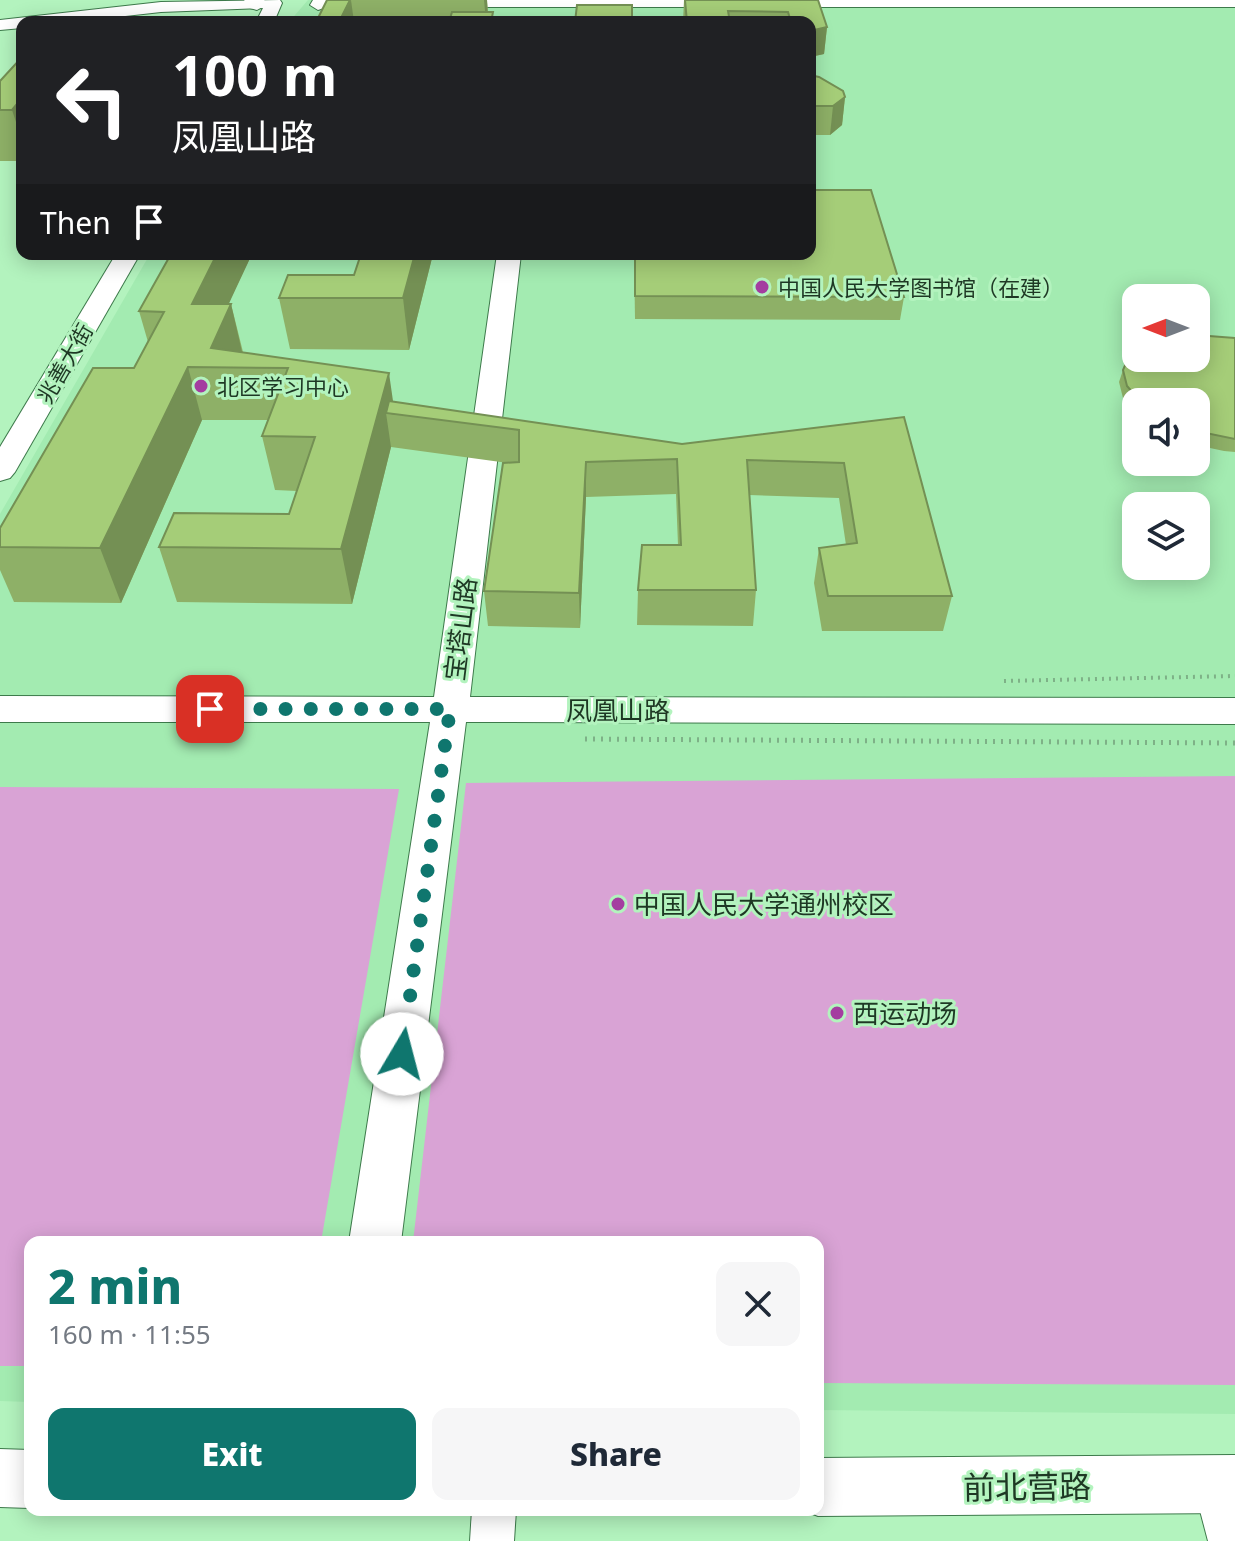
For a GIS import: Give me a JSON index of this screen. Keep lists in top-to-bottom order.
{
  "streets": {
    "street": [
      "兆善大街",
      "宝塔山路",
      "凤凰山路",
      "前北营路"
    ]
  },
  "crossings": [
    ["宝塔山路", "凤凰山路"]
  ],
  "places": [
    "中国人民大学图书馆（在建）",
    "北区学习中心",
    "中国人民大学通州校区",
    "西运动场"
  ],
  "north": "left",
  "page": {
    "turn": ["100 m", "凤凰山路"],
    "then": "Then",
    "heading": ["2 min", "160 m · 11:55"],
    "buttons": ["Exit", "Share"]
  }
}
